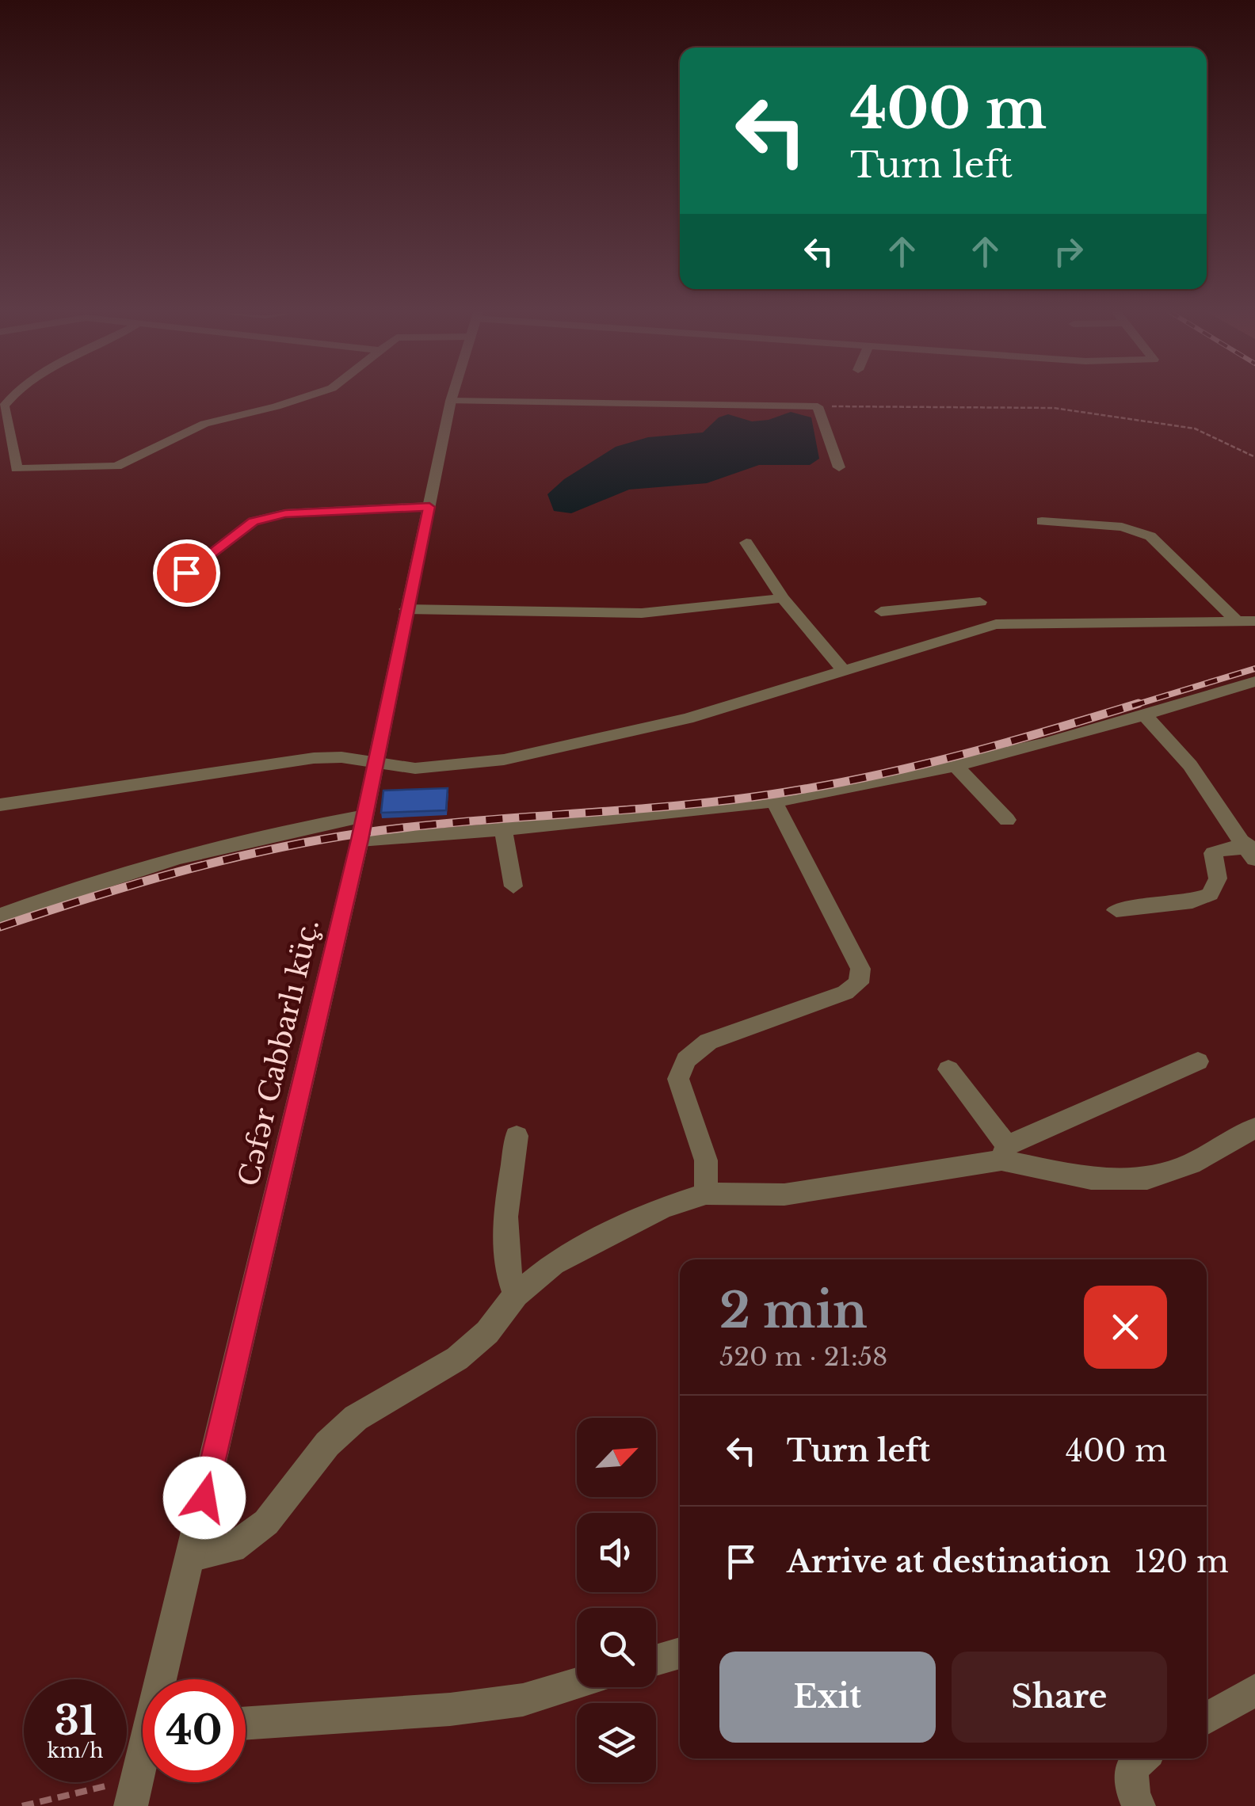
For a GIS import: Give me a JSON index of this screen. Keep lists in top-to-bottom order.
{
  "streets": {
    "street": ["Cəfər Cabbarlı küç."]
  },
  "north": "top right",
  "page": {
    "turn": ["400 m", "Turn left"],
    "heading": ["2 min", "520 m · 21:58"],
    "list": [
      {
        "name": "Turn left",
        "value": "400 m"
      },
      {
        "name": "Arrive at destination",
        "value": "120 m"
      }
    ],
    "buttons": ["Exit", "Share"],
    "speed": "31 km/h",
    "limit": "40"
  }
}
